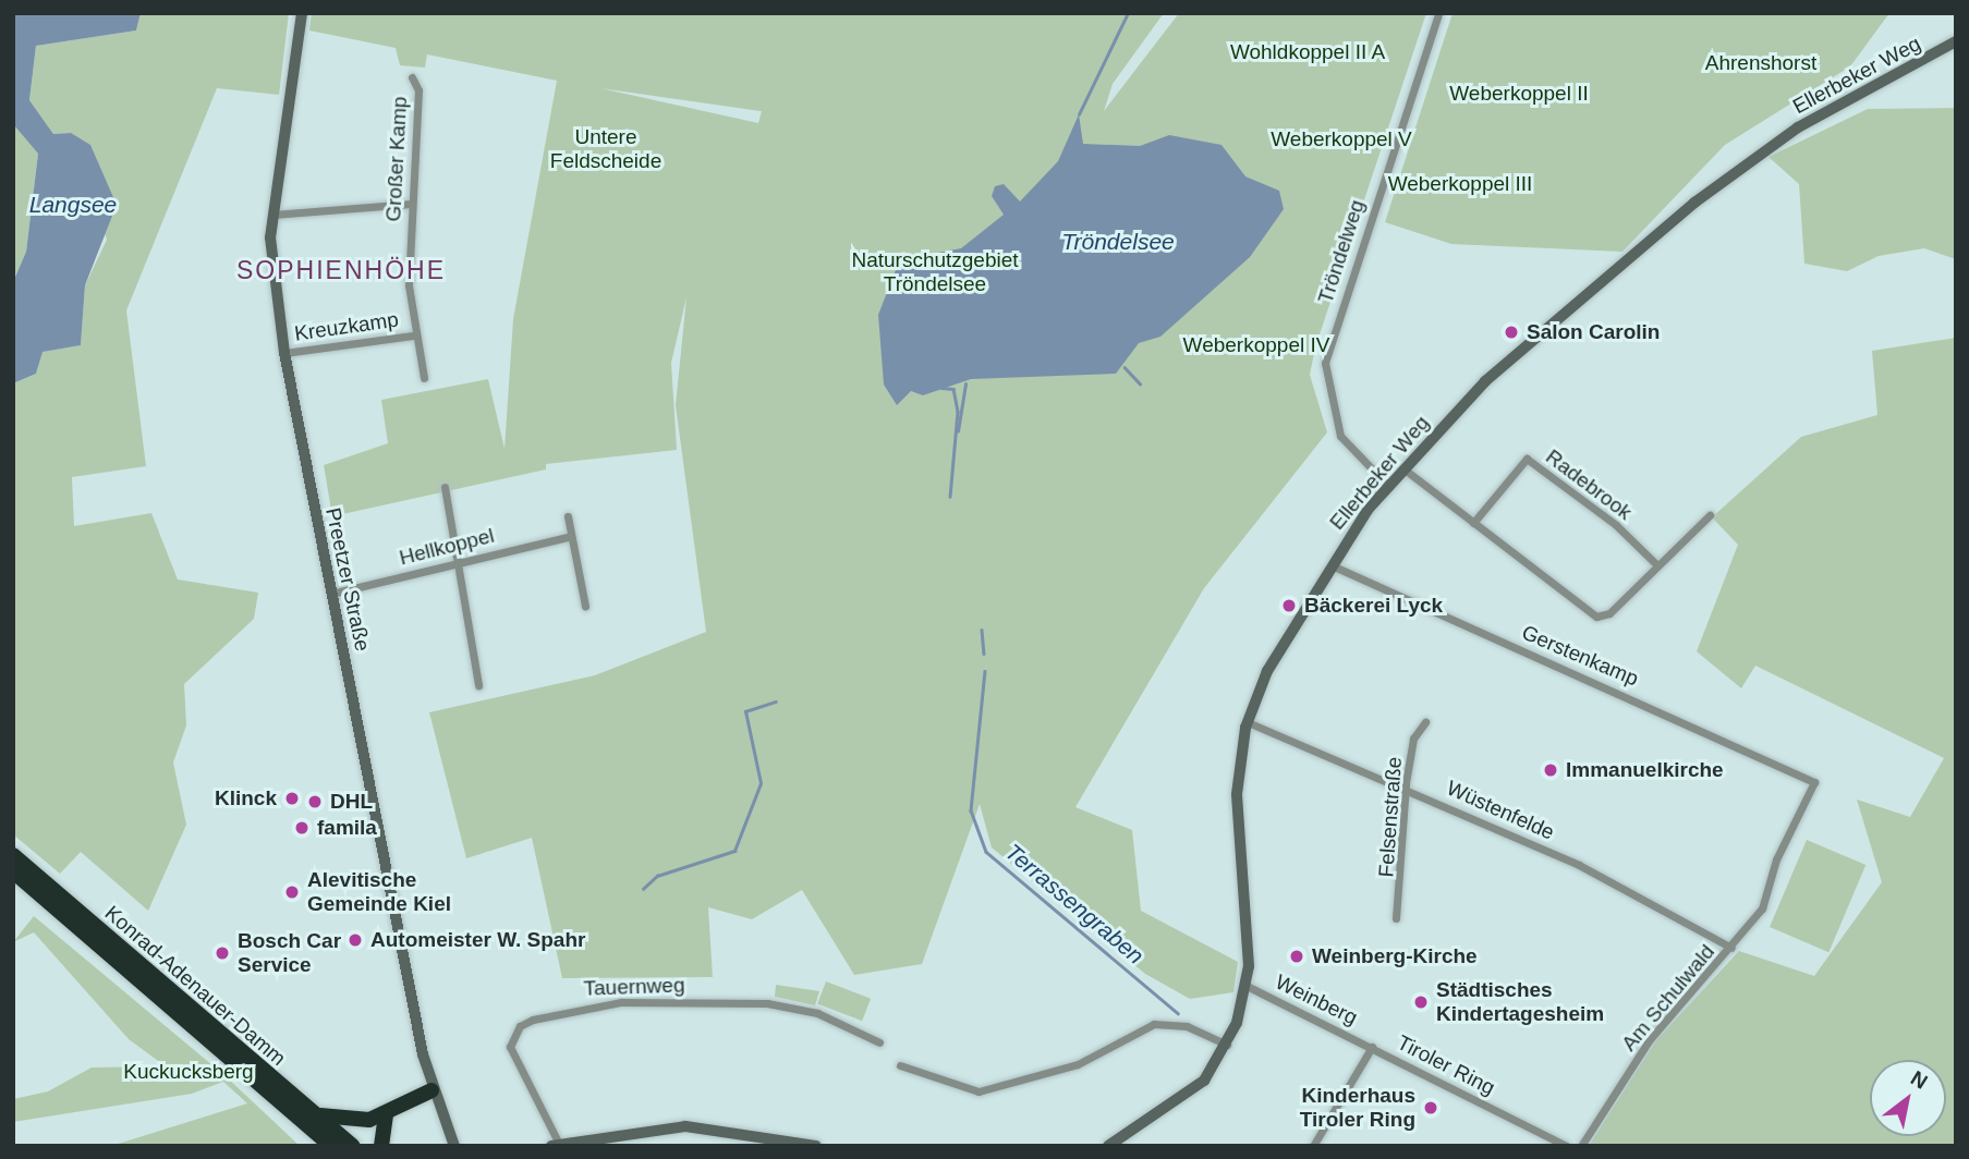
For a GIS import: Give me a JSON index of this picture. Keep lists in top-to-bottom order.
{
  "streets": {
    "highway": ["Konrad-Adenauer-Damm"],
    "street": [
      "Ellerbeker Weg",
      "Großer Kamp",
      "Tröndelweg",
      "Kreuzkamp",
      "Radebrook",
      "Hellkoppel",
      "Preetzer Straße",
      "Gerstenkamp",
      "Wüstenfelde",
      "Felsenstraße",
      "Tauernweg",
      "Am Schulwald",
      "Weinberg",
      "Tiroler Ring"
    ]
  },
  "crossings": [
    ["Ellerbeker Weg", "Tröndelweg"],
    ["Ellerbeker Weg", "Gerstenkamp"],
    ["Ellerbeker Weg", "Wüstenfelde"],
    ["Ellerbeker Weg", "Weinberg"],
    ["Großer Kamp", "Kreuzkamp"],
    ["Kreuzkamp", "Preetzer Straße"],
    ["Hellkoppel", "Preetzer Straße"],
    ["Gerstenkamp", "Am Schulwald"],
    ["Wüstenfelde", "Felsenstraße"],
    ["Wüstenfelde", "Am Schulwald"],
    ["Weinberg", "Tiroler Ring"]
  ],
  "districts": ["SOPHIENHÖHE"],
  "water": ["Langsee", "Tröndelsee", "Terrassengraben"],
  "parks": [
    "Wohldkoppel II A",
    "Ahrenshorst",
    "Weberkoppel II",
    "Untere Feldscheide",
    "Weberkoppel V",
    "Weberkoppel III",
    "Naturschutzgebiet Tröndelsee",
    "Weberkoppel IV",
    "Kuckucksberg"
  ],
  "places": [
    "Salon Carolin",
    "Bäckerei Lyck",
    "Immanuelkirche",
    "Klinck",
    "DHL",
    "famila",
    "Alevitische Gemeinde Kiel",
    "Automeister W. Spahr",
    "Bosch Car Service",
    "Weinberg-Kirche",
    "Städtisches Kindertagesheim",
    "Kinderhaus Tiroler Ring"
  ],
  "north": "top right"
}
